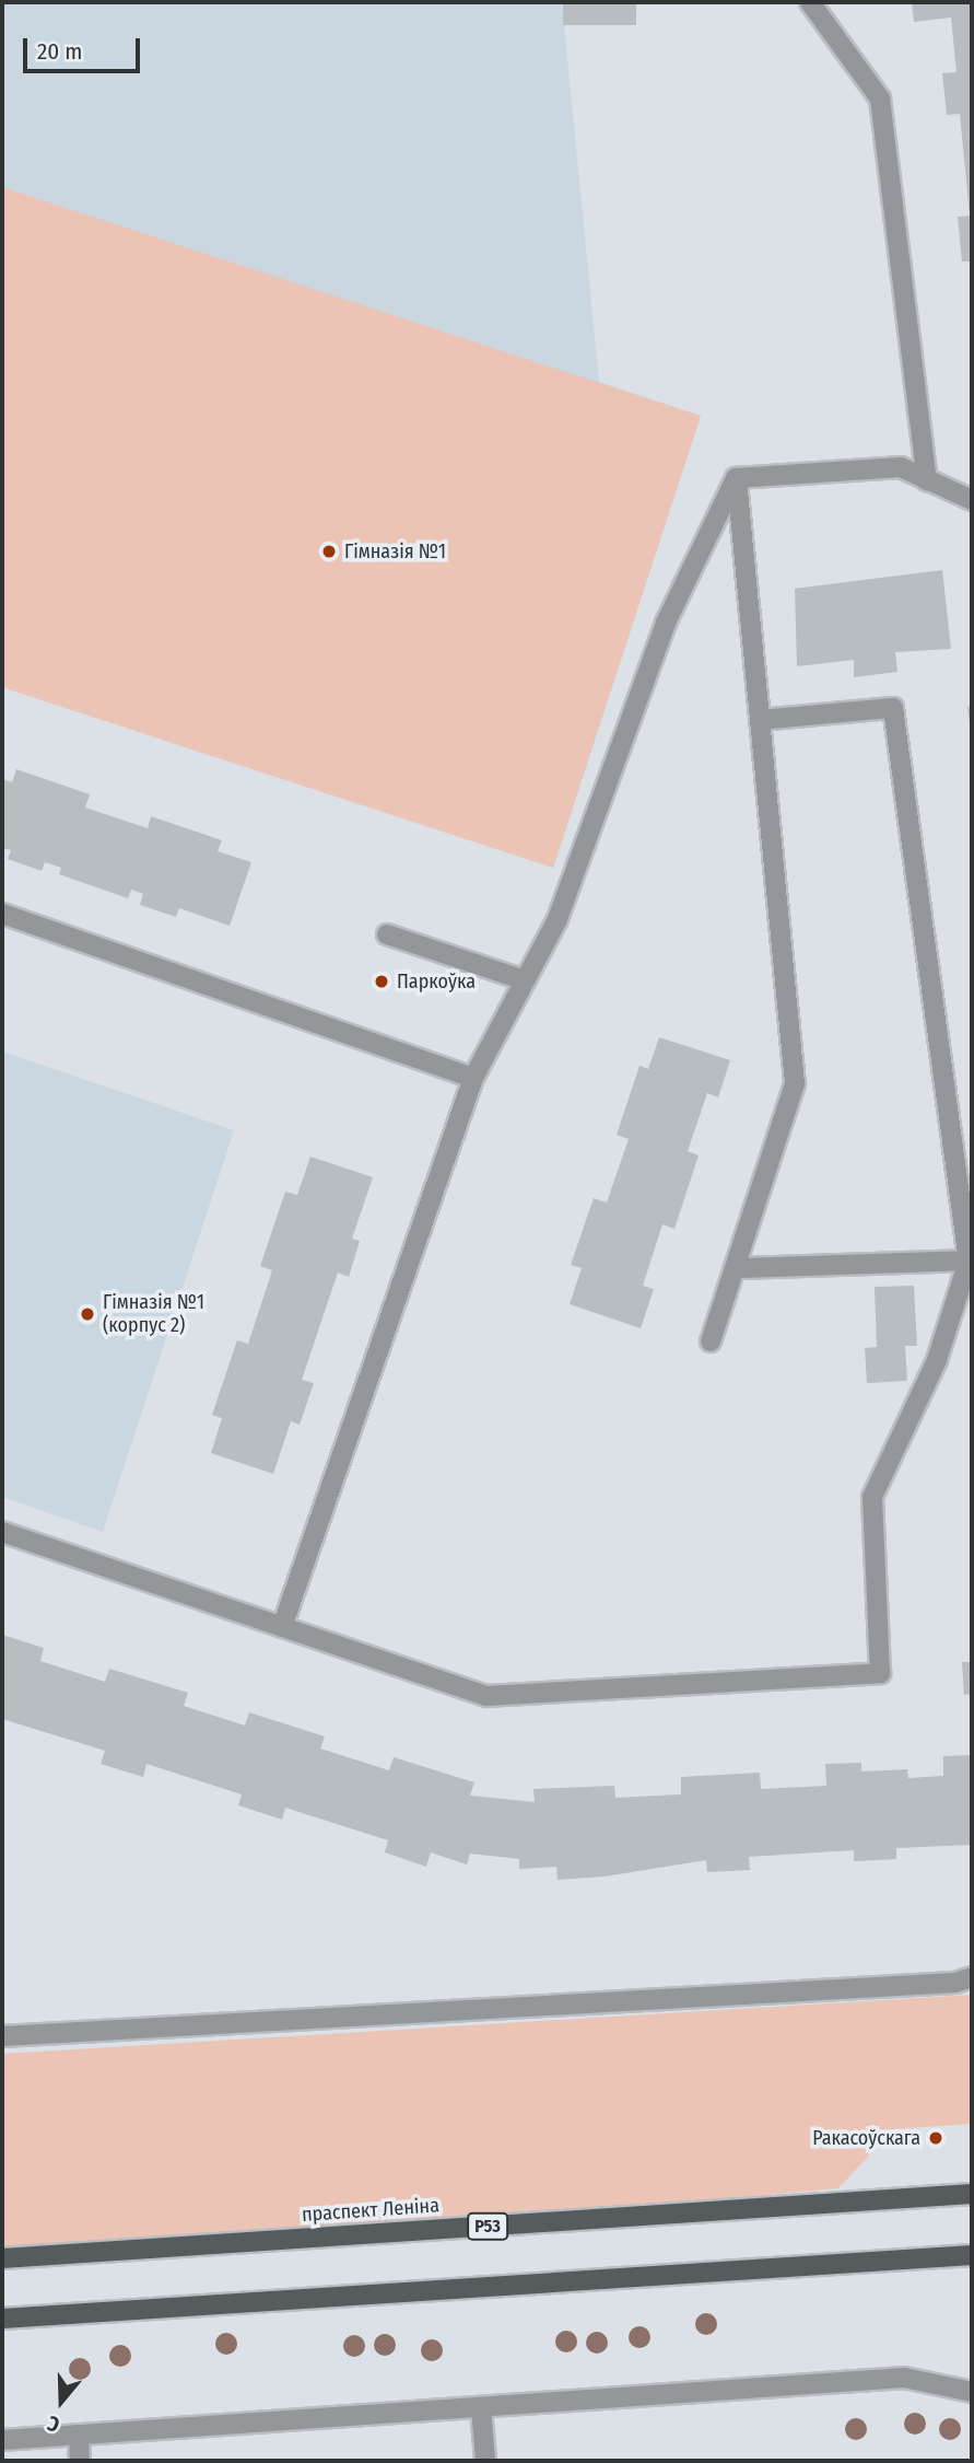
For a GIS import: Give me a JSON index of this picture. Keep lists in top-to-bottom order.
{
  "streets": {
    "main road": ["праспект Леніна", "Р53"]
  },
  "places": [
    "Гімназія №1",
    "Паркоўка",
    "Гімназія №1 (корпус 2)",
    "Ракасоўскага"
  ],
  "scale_bar": "20 m",
  "north": "bottom"
}
